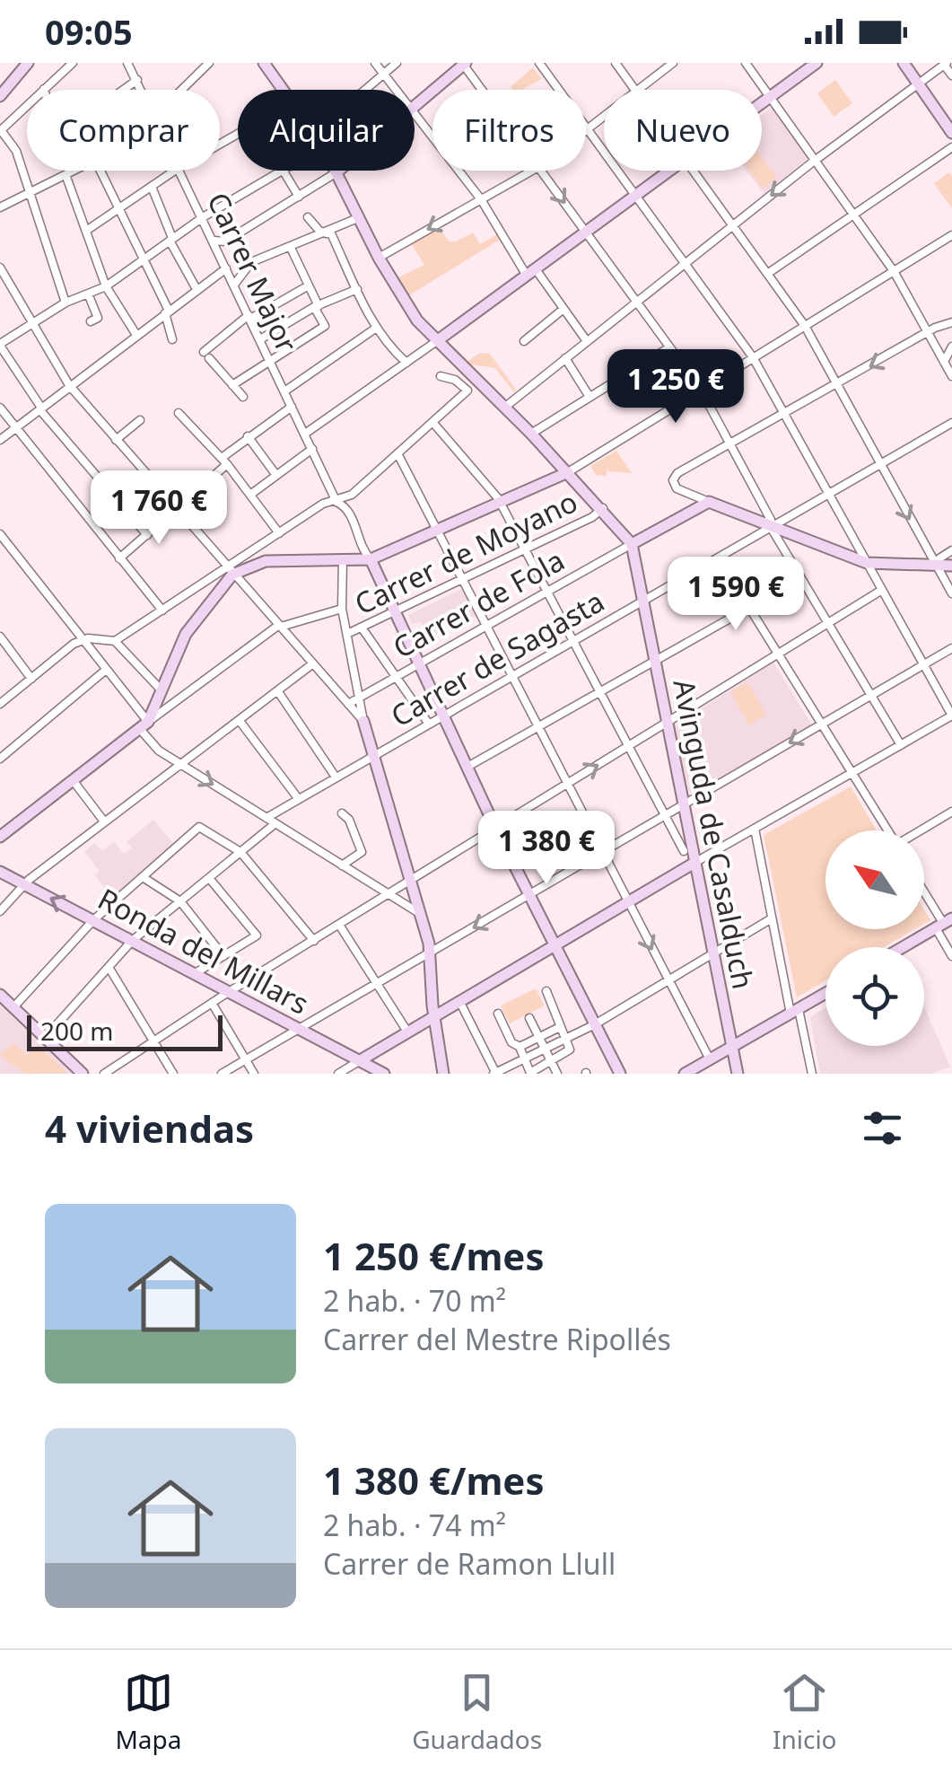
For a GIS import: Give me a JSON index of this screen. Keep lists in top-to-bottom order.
{
  "streets": {
    "street": [
      "Carrer Major",
      "Carrer de Moyano",
      "Carrer de Fola",
      "Carrer de Sagasta",
      "Avinguda de Casalduch",
      "Ronda del Millars"
    ]
  },
  "crossings": [
    ["Carrer de Moyano", "Avinguda de Casalduch"],
    ["Carrer de Fola", "Avinguda de Casalduch"],
    ["Carrer de Sagasta", "Avinguda de Casalduch"]
  ],
  "scale_bar": "200 m",
  "north": "top left",
  "page": {
    "status": "09:05",
    "chip": [
      "Comprar",
      "Alquilar",
      "Filtros",
      "Nuevo"
    ],
    "price": [
      "1 250 €",
      "1 760 €",
      "1 590 €",
      "1 380 €"
    ],
    "scale": "200 m",
    "heading": "4 viviendas",
    "list": [
      {
        "name": "1 250 €/mes",
        "note": "2 hab. · 70 m² · Carrer del Mestre Ripollés"
      },
      {
        "name": "1 380 €/mes",
        "note": "2 hab. · 74 m² · Carrer de Ramon Llull"
      }
    ],
    "tabs": ["Mapa", "Guardados", "Inicio"]
  }
}
